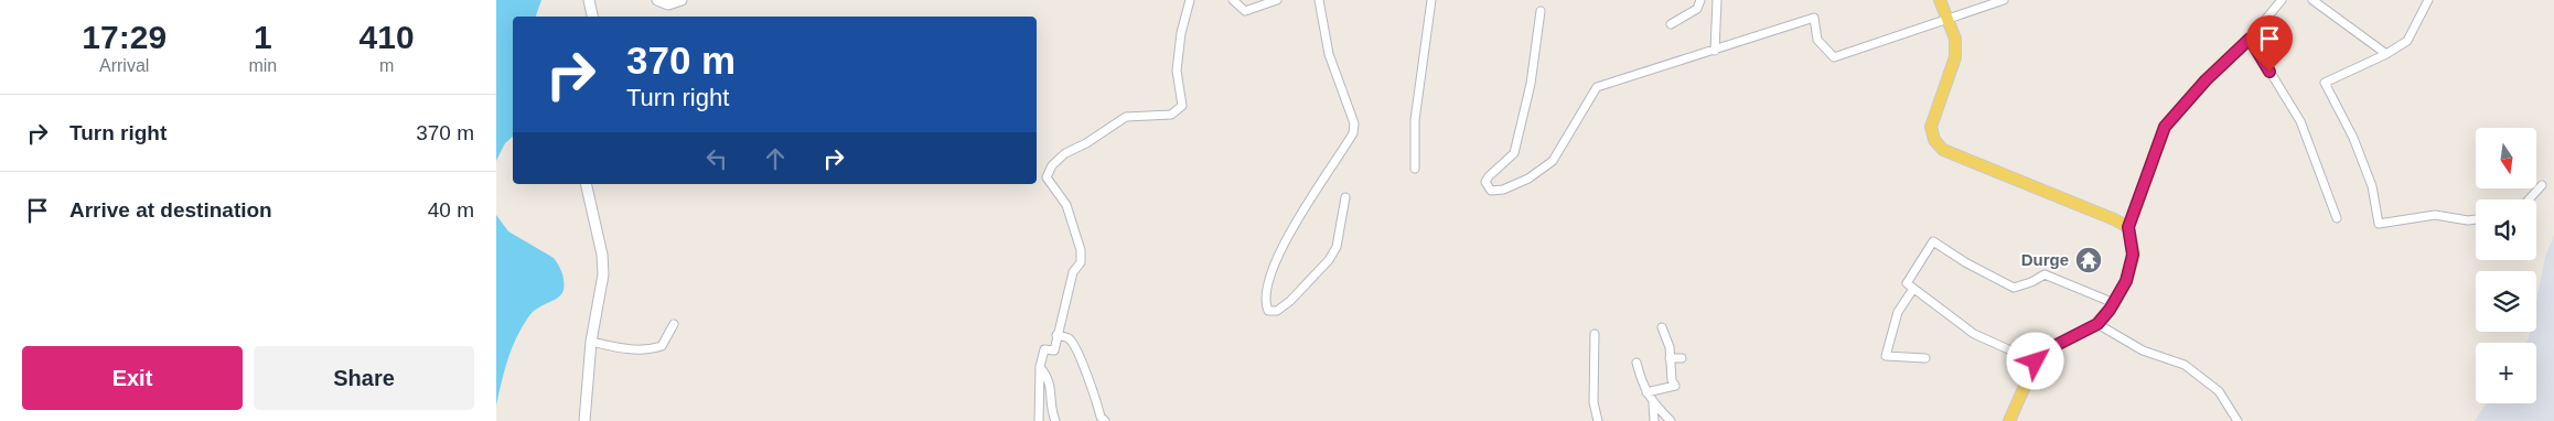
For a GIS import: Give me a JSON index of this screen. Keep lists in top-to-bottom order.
{
  "places": {
    "temple": ["Durge"]
  },
  "north": "bottom",
  "page": {
    "eta": [
      "17:29",
      "Arrival",
      "1",
      "min",
      "410",
      "m"
    ],
    "turn": ["370 m", "Turn right"],
    "list": [
      {
        "name": "Turn right",
        "value": "370 m"
      },
      {
        "name": "Arrive at destination",
        "value": "40 m"
      }
    ],
    "map_buttons": "+",
    "buttons": ["Exit", "Share"]
  }
}
